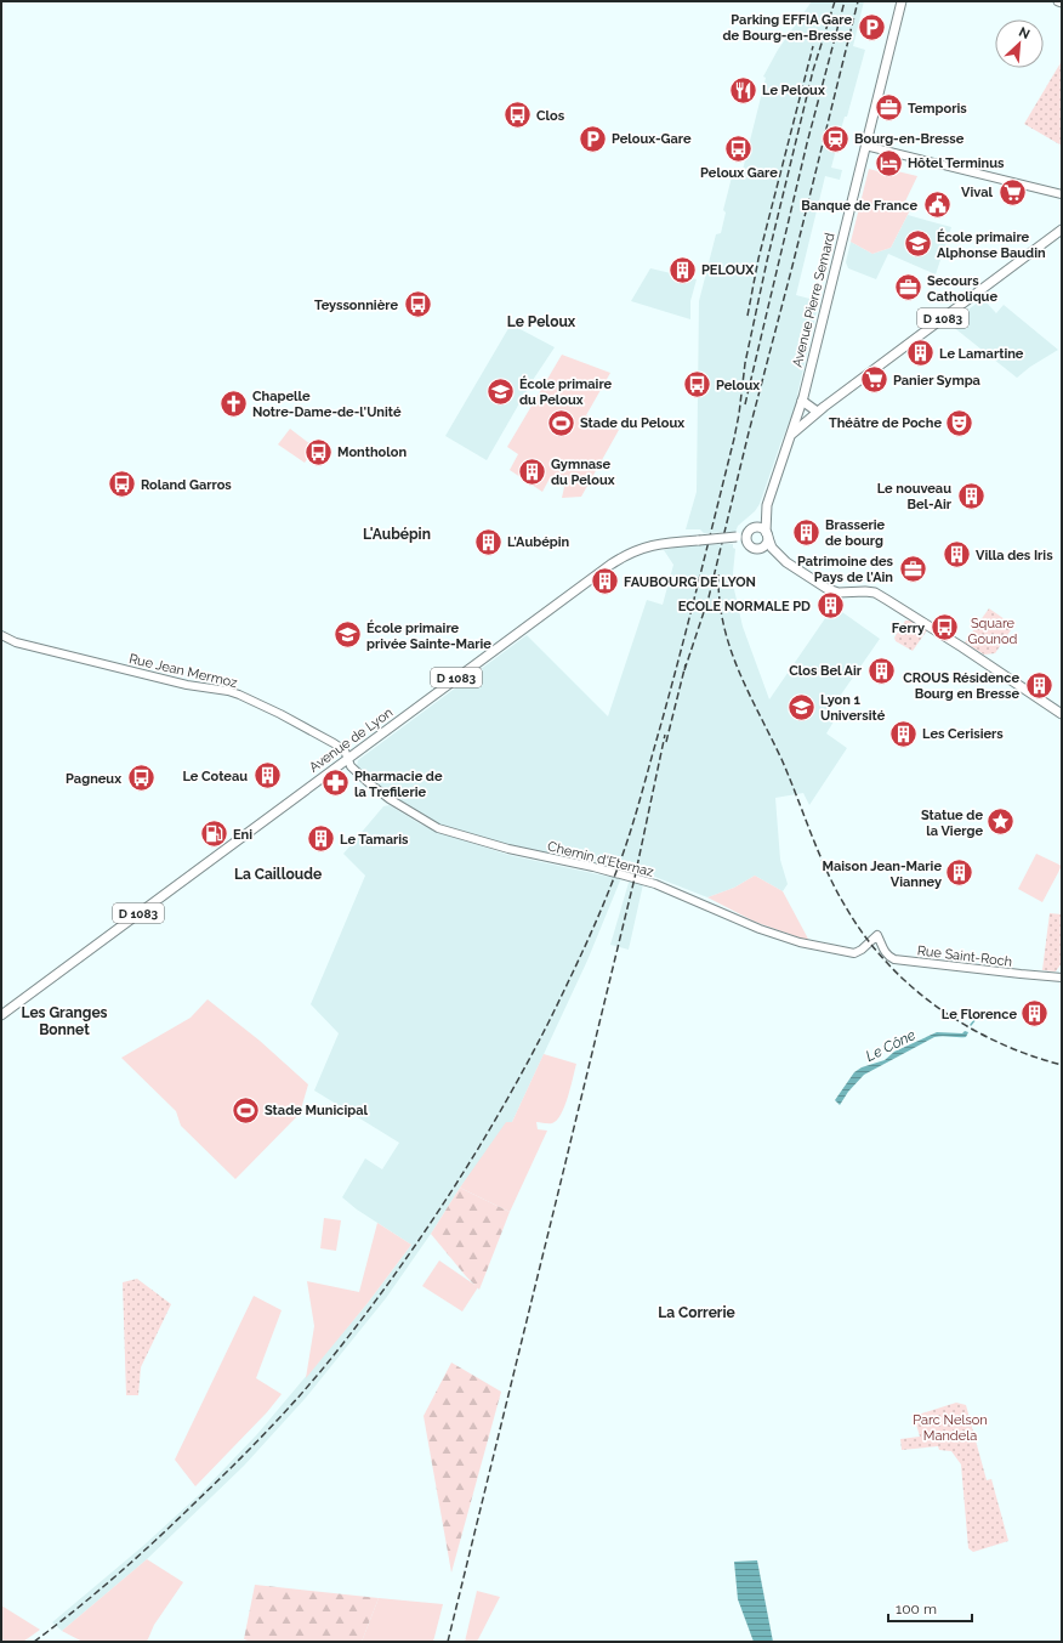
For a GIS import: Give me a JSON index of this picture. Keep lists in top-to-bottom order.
{
  "streets": {
    "main road": ["Avenue Pierre Semard", "D 1083", "Avenue de Lyon"],
    "street": ["Rue Jean Mermoz", "Chemin d'Eternaz", "Rue Saint-Roch"]
  },
  "crossings": [
    ["Avenue Pierre Semard", "D 1083"],
    ["D 1083", "Avenue de Lyon"],
    ["Rue Jean Mermoz", "Avenue de Lyon"],
    ["Rue Jean Mermoz", "Chemin d'Eternaz"],
    ["Avenue de Lyon", "Chemin d'Eternaz"],
    ["Chemin d'Eternaz", "Rue Saint-Roch"]
  ],
  "districts": [
    "Le Peloux",
    "L'Aubépin",
    "La Cailloude",
    "Les Granges Bonnet",
    "La Correrie"
  ],
  "water": ["Le Cône"],
  "parks": ["Square Gounod", "Parc Nelson Mandela"],
  "places": {
    "parking": ["Parking EFFIA Gare de Bourg-en-Bresse", "Peloux-Gare"],
    "restaurant": ["Le Peloux"],
    "office": ["Temporis", "Secours Catholique", "Patrimoine des Pays de l'Ain"],
    "bus stop": [
      "Clos",
      "Peloux Gare",
      "Teyssonnière",
      "Peloux",
      "Montholon",
      "Roland Garros",
      "Ferry",
      "Pagneux"
    ],
    "station": ["Bourg-en-Bresse"],
    "hotel": ["Hôtel Terminus"],
    "supermarket": ["Vival", "Panier Sympa"],
    "public building": ["Banque de France"],
    "school or university": [
      "École primaire Alphonse Baudin",
      "École primaire du Peloux",
      "École primaire privée Sainte-Marie",
      "Lyon 1 Université"
    ],
    "building": [
      "PELOUX",
      "Le Lamartine",
      "Gymnase du Peloux",
      "Le nouveau Bel-Air",
      "Brasserie de bourg",
      "L'Aubépin",
      "Villa des Iris",
      "FAUBOURG DE LYON",
      "ECOLE NORMALE PD",
      "Clos Bel Air",
      "CROUS Résidence Bourg en Bresse",
      "Les Cerisiers",
      "Le Coteau",
      "Le Tamaris",
      "Maison Jean-Marie Vianney",
      "Le Florence"
    ],
    "church": ["Chapelle Notre-Dame-de-l'Unité"],
    "sports": ["Stade du Peloux", "Stade Municipal"],
    "theatre": ["Théâtre de Poche"],
    "pharmacy": ["Pharmacie de la Trefilerie"],
    "place": ["Statue de la Vierge"],
    "fuel station": ["Eni"]
  },
  "scale_bar": "100 m",
  "north": "top right"
}
